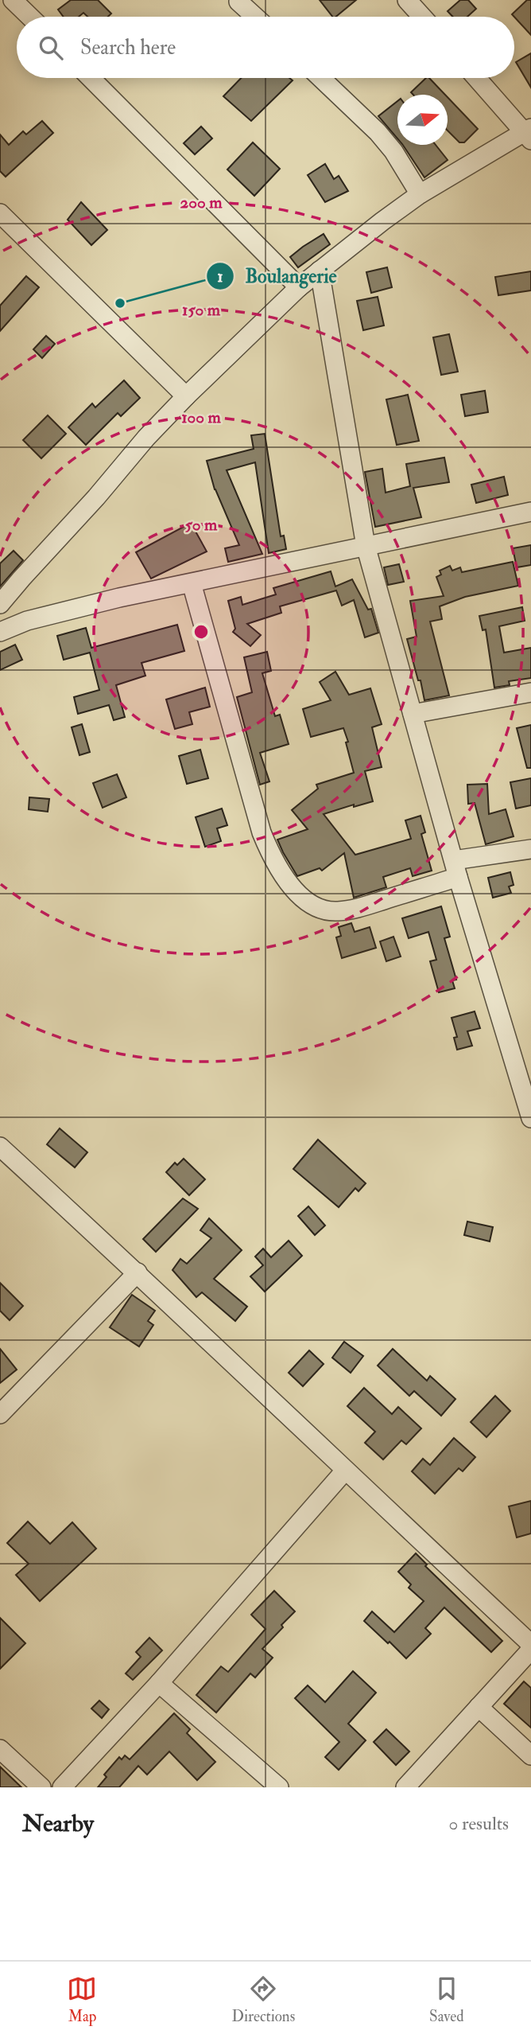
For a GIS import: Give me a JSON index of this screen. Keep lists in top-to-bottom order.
{
  "places": ["Boulangerie"],
  "north": "right",
  "page": {
    "search": "Search here",
    "heading": ["Nearby", "0 results"],
    "nav": ["Map", "Directions", "Saved"]
  },
  "rings": [
    "200 m",
    "150 m",
    "100 m",
    "50 m"
  ]
}
